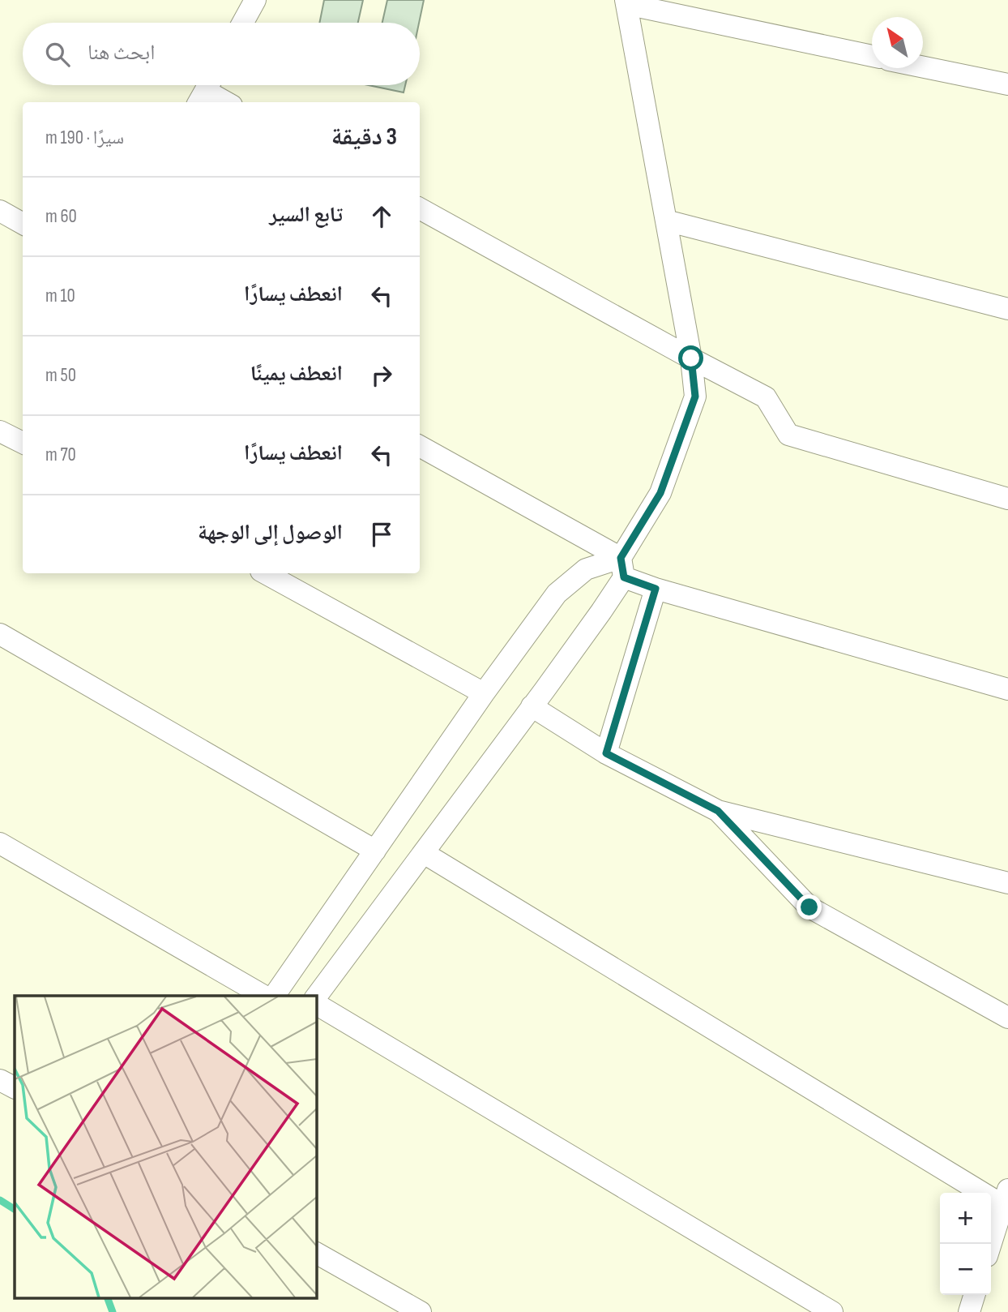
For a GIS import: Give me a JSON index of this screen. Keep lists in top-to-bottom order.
{
  "north": "top left",
  "page": {
    "search": "ابحث هنا",
    "heading": ["3 دقيقة", "سيرًا · 190 m"],
    "list": [
      ["تابع السير", "60 m"],
      ["انعطف يسارًا", "10 m"],
      ["انعطف يمينًا", "50 m"],
      ["انعطف يسارًا", "70 m"],
      "الوصول إلى الوجهة"
    ],
    "map_buttons": ["+", "−"]
  }
}
